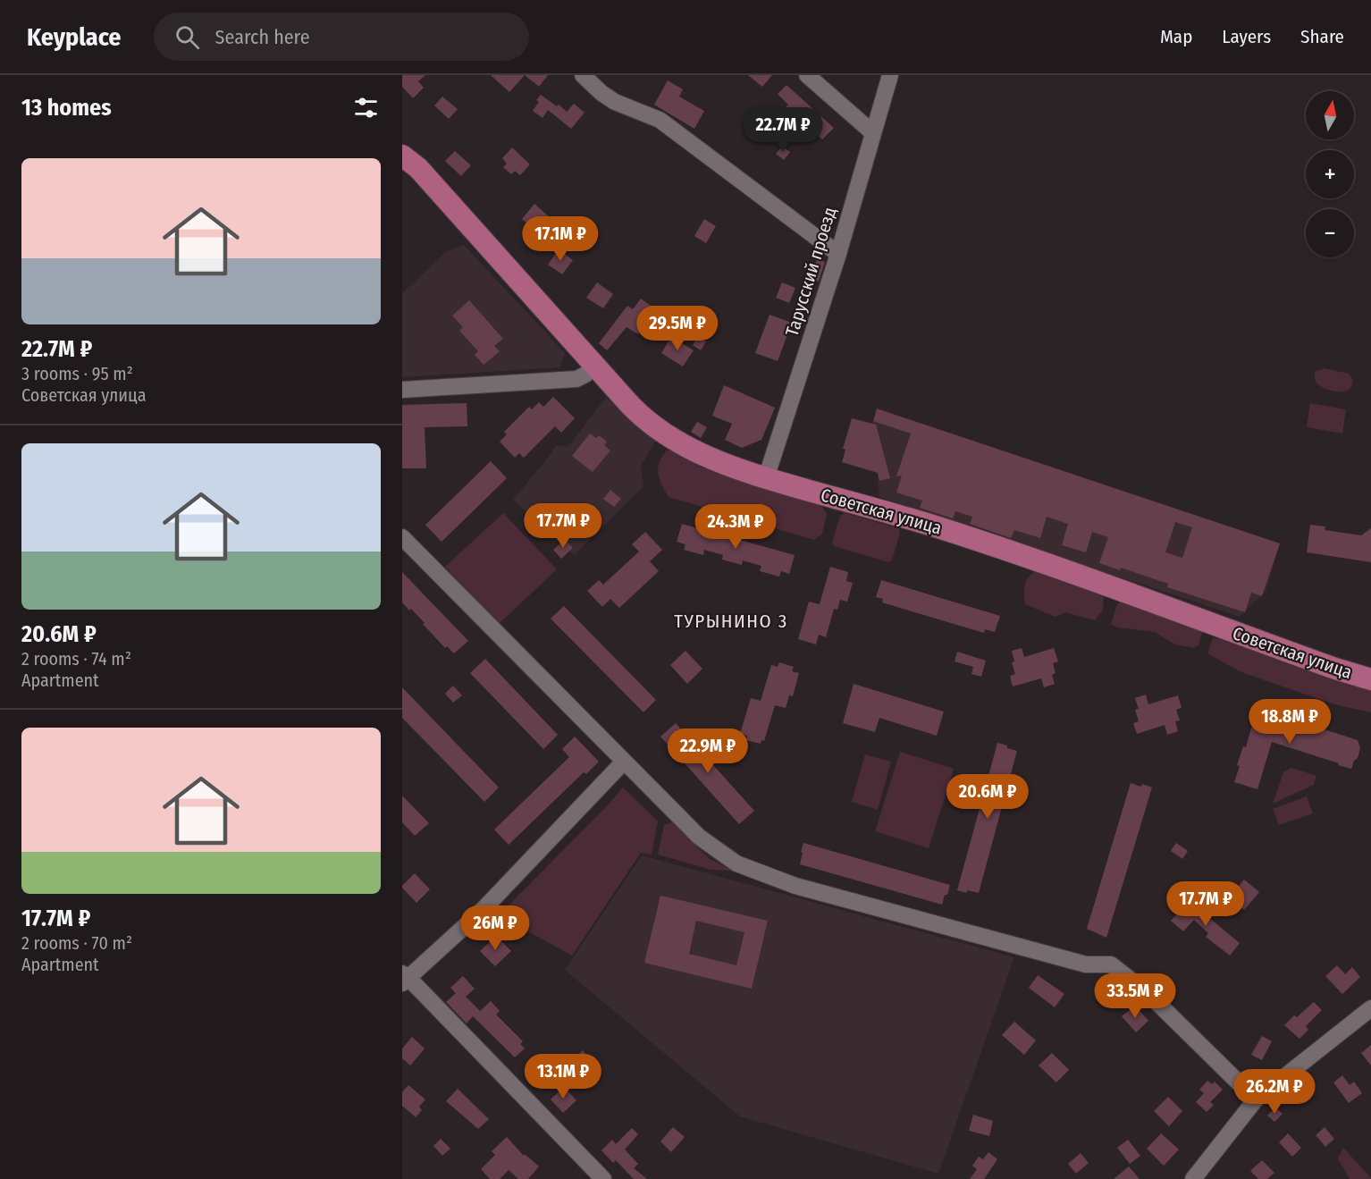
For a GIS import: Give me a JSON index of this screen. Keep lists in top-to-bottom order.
{
  "streets": {
    "main road": ["Советская улица"],
    "street": ["Тарусский проезд"]
  },
  "crossings": [
    ["Тарусский проезд", "Советская улица"]
  ],
  "districts": ["ТУРЫНИНО 3"],
  "north": "top",
  "page": {
    "header": "Keyplace",
    "search": "Search here",
    "nav": ["Map", "Layers", "Share"],
    "heading": "13 homes",
    "map_buttons": ["+", "−"],
    "price": [
      "22.7M ₽",
      "17.1M ₽",
      "29.5M ₽",
      "17.7M ₽",
      "24.3M ₽",
      "18.8M ₽",
      "22.9M ₽",
      "20.6M ₽",
      "17.7M ₽",
      "26M ₽",
      "33.5M ₽",
      "13.1M ₽",
      "26.2M ₽"
    ],
    "list": [
      {
        "name": "22.7M ₽",
        "note": "3 rooms · 95 m² · Советская улица"
      },
      {
        "name": "20.6M ₽",
        "note": "2 rooms · 74 m² · Apartment"
      },
      {
        "name": "17.7M ₽",
        "note": "2 rooms · 70 m² · Apartment"
      }
    ]
  }
}
